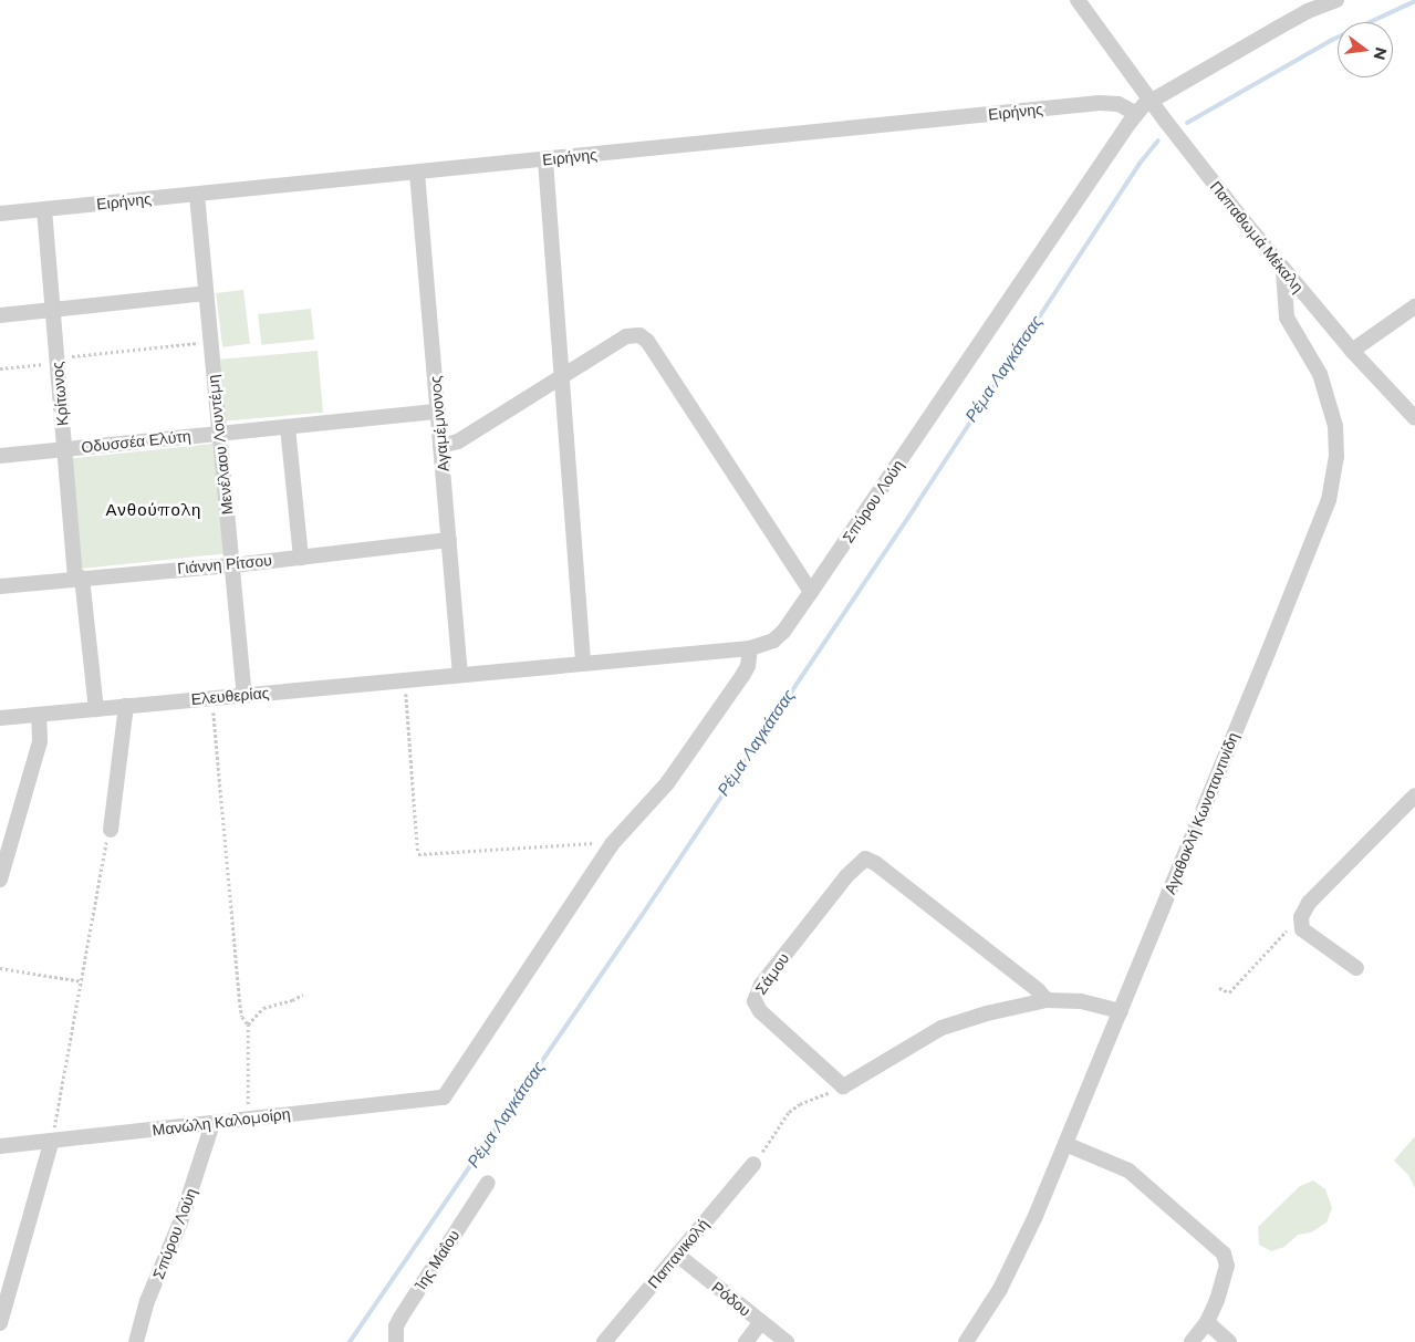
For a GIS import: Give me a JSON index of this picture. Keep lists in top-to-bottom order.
{
  "streets": {
    "street": [
      "Ειρήνης",
      "Παπαθωμά Μέκαλη",
      "Κρίτωνος",
      "Αγαμέμνονoς",
      "Οδυσσέα Ελύτη",
      "Μενέλαου Λουντέμη",
      "Σπύρου Λούη",
      "Γιάννη Ρίτσου",
      "Ελευθερίας",
      "Αγαθοκλή Κωνσταντινίδη",
      "Σάμου",
      "Μανώλη Καλομοίρη",
      "Παπανικολή",
      "1ης Μαΐου",
      "Ρόδου"
    ]
  },
  "crossings": [
    ["Ειρήνης", "Κρίτωνος"],
    ["Ειρήνης", "Αγαμέμνονoς"],
    ["Ειρήνης", "Μενέλαου Λουντέμη"],
    ["Ειρήνης", "Σπύρου Λούη"],
    ["Παπαθωμά Μέκαλη", "Σπύρου Λούη"],
    ["Παπαθωμά Μέκαλη", "Αγαθοκλή Κωνσταντινίδη"],
    ["Κρίτωνος", "Οδυσσέα Ελύτη"],
    ["Κρίτωνος", "Γιάννη Ρίτσου"],
    ["Κρίτωνος", "Ελευθερίας"],
    ["Αγαμέμνονoς", "Οδυσσέα Ελύτη"],
    ["Αγαμέμνονoς", "Σπύρου Λούη"],
    ["Αγαμέμνονoς", "Γιάννη Ρίτσου"],
    ["Αγαμέμνονoς", "Ελευθερίας"],
    ["Οδυσσέα Ελύτη", "Μενέλαου Λουντέμη"],
    ["Μενέλαου Λουντέμη", "Γιάννη Ρίτσου"],
    ["Μενέλαου Λουντέμη", "Ελευθερίας"],
    ["Σπύρου Λούη", "Ελευθερίας"],
    ["Σπύρου Λούη", "Μανώλη Καλομοίρη"],
    ["Παπανικολή", "Ρόδου"]
  ],
  "districts": ["Ανθούπολη"],
  "water": ["Ρέμα Λαγκάτσας"],
  "north": "right"
}
